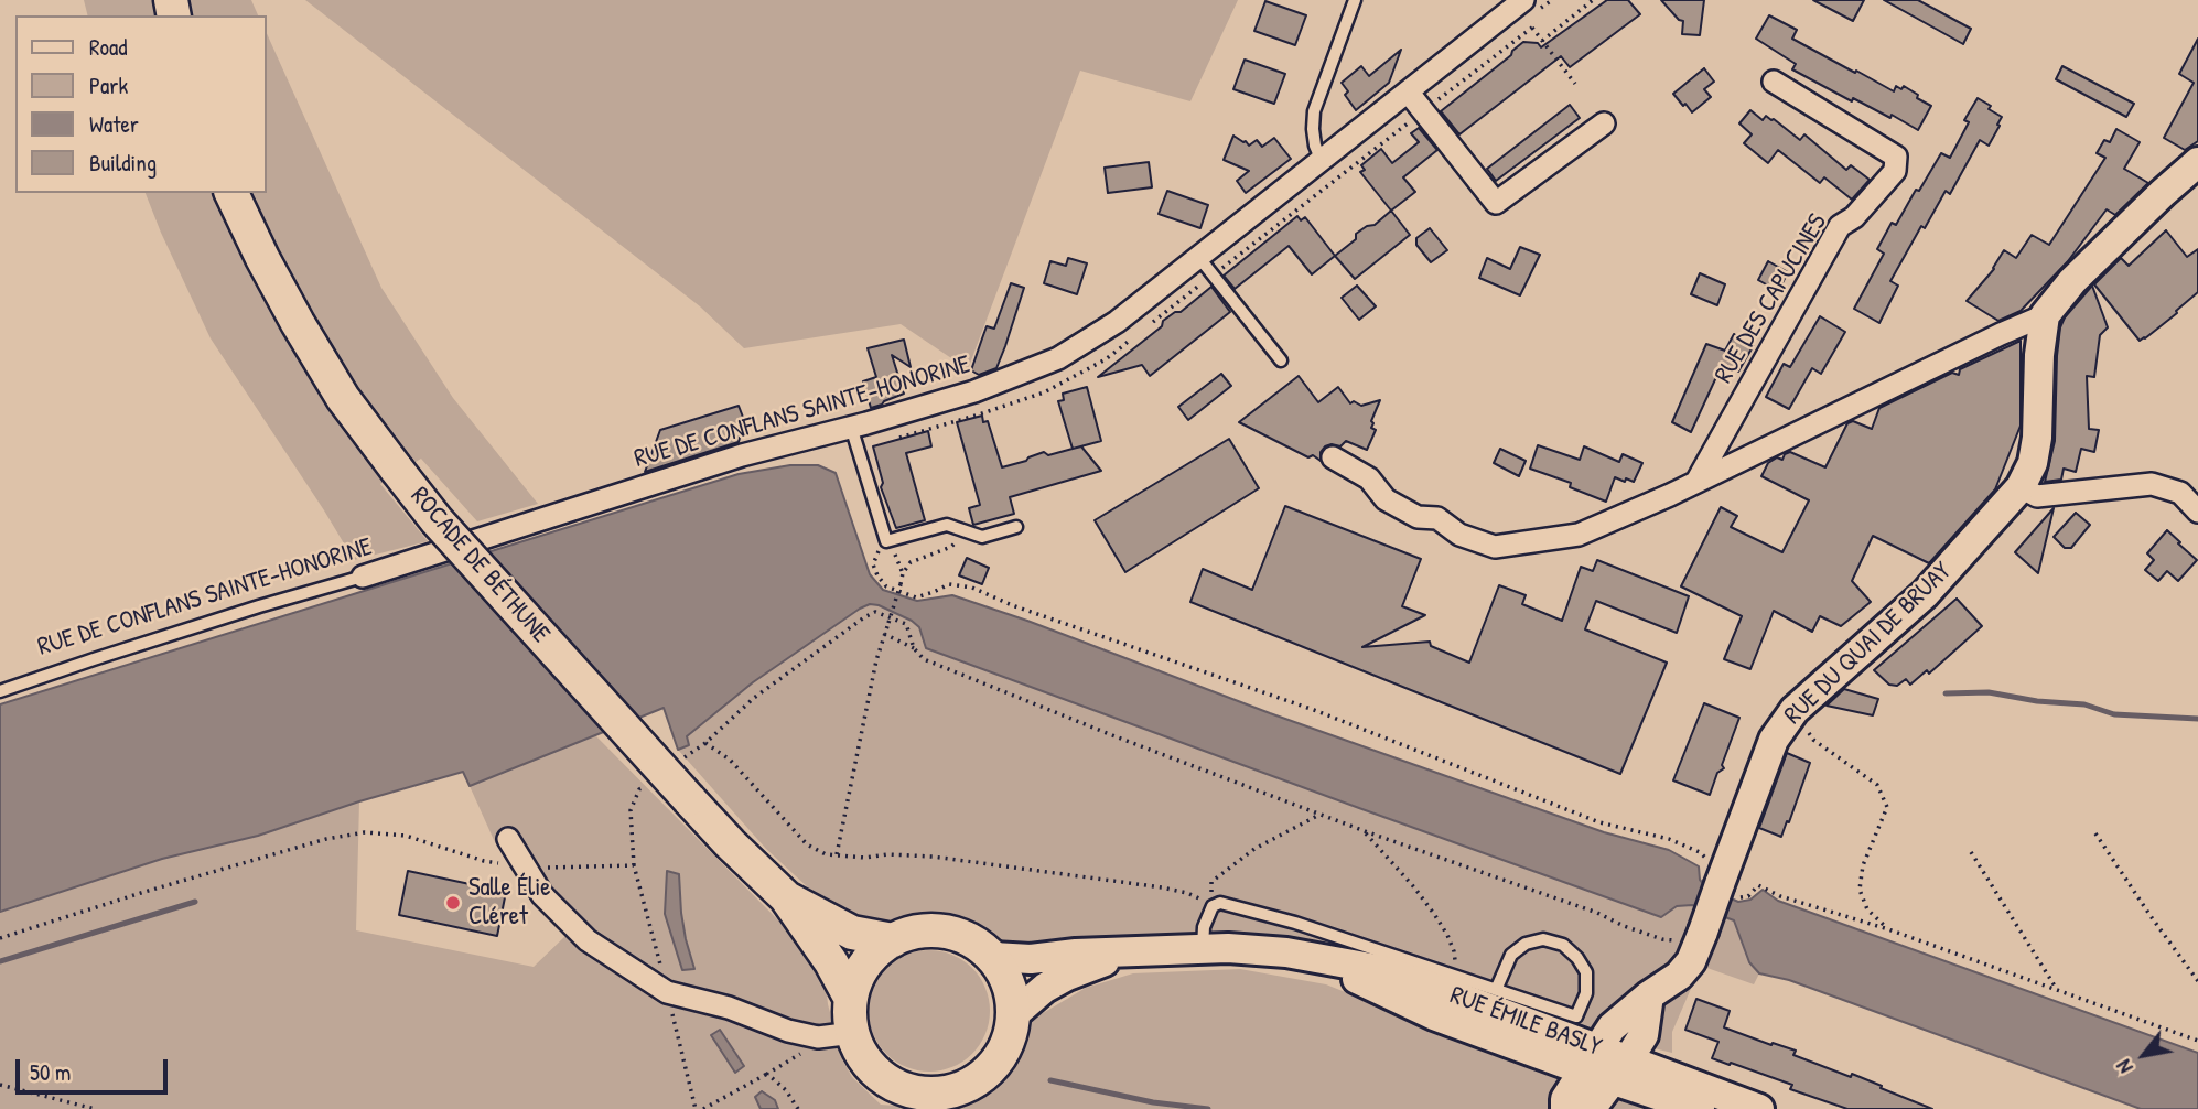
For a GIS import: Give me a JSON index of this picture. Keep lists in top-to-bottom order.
{
  "streets": {
    "main road": ["ROCADE DE BÉTHUNE"],
    "street": [
      "RUE DES CAPUCINES",
      "RUE DE CONFLANS SAINTE-HONORINE",
      "RUE DU QUAI DE BRUAY",
      "RUE ÉMILE BASLY"
    ]
  },
  "crossings": [
    ["ROCADE DE BÉTHUNE", "RUE ÉMILE BASLY"],
    ["RUE DU QUAI DE BRUAY", "RUE ÉMILE BASLY"]
  ],
  "places": ["Salle Élie Cléret"],
  "legend": [
    "Road",
    "Park",
    "Water",
    "Building"
  ],
  "scale_bar": "50 m",
  "north": "bottom left"
}
